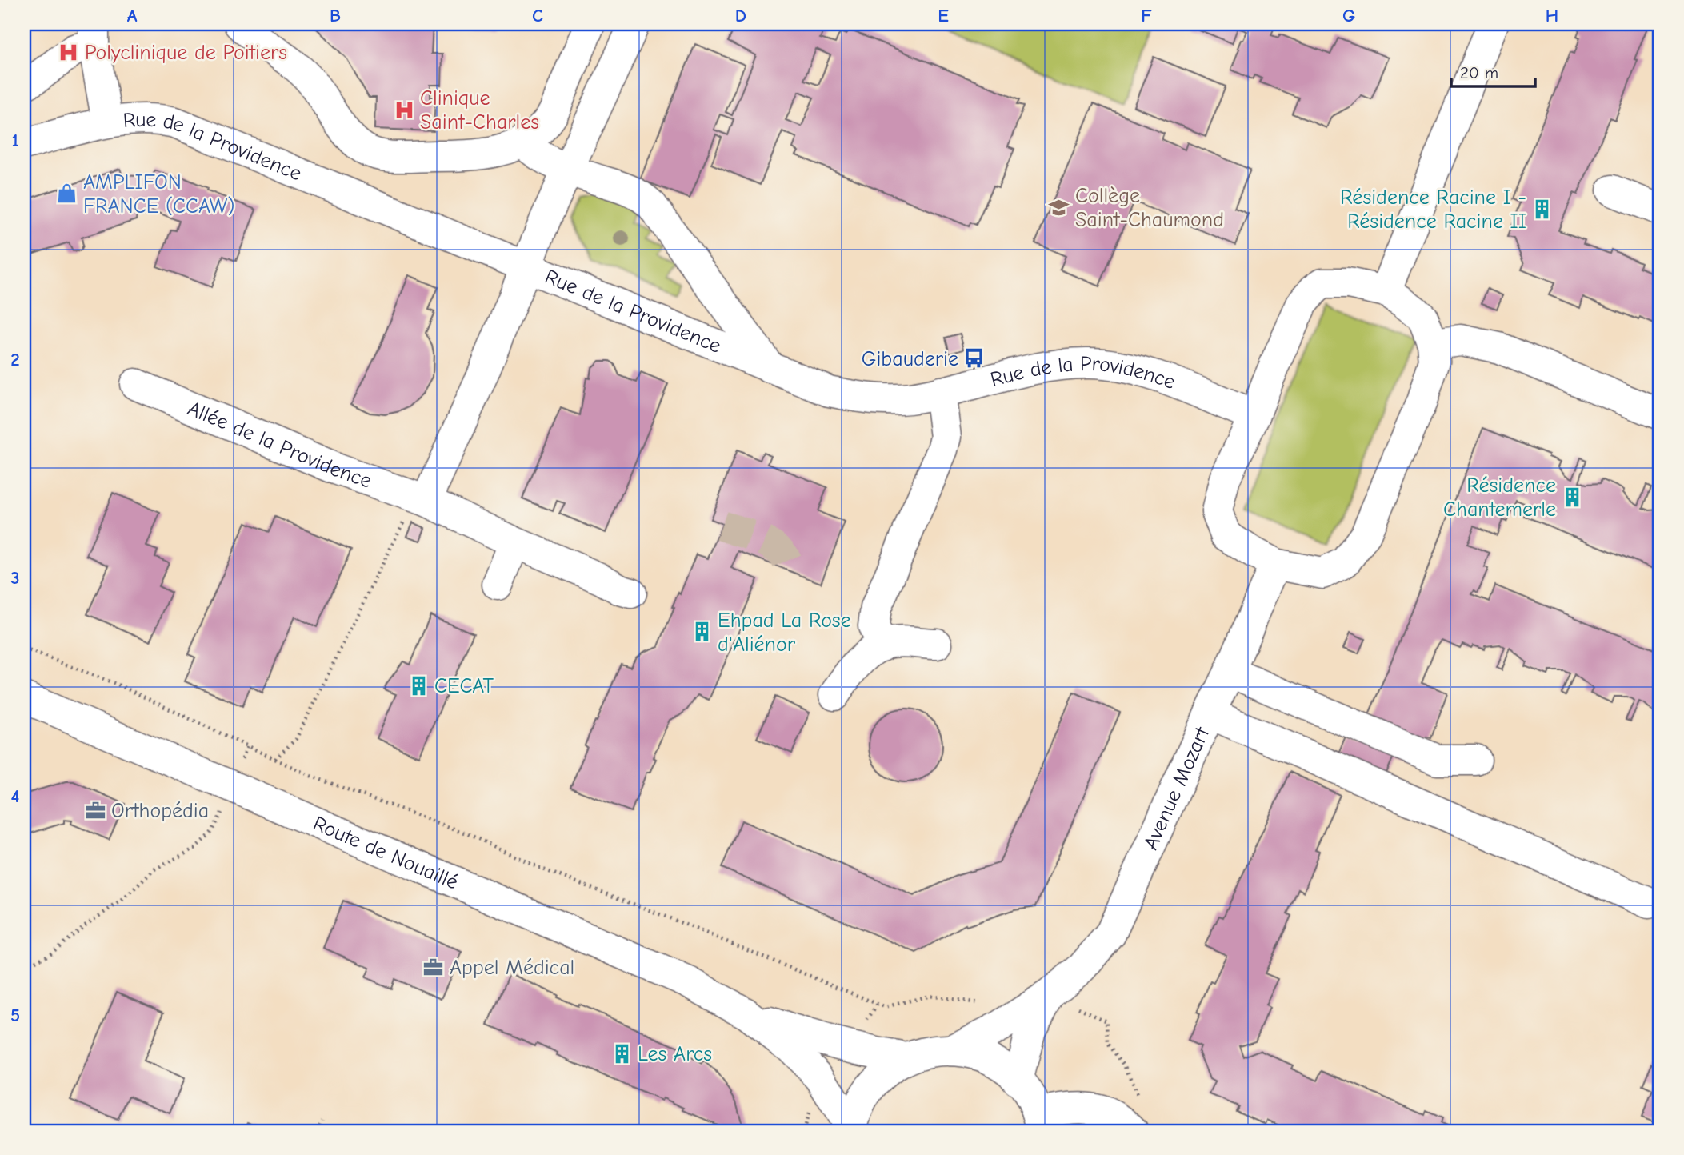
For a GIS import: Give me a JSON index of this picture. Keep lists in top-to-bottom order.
{
  "streets": {
    "street": [
      "Rue de la Providence",
      "Allée de la Providence",
      "Avenue Mozart",
      "Route de Nouaillé"
    ]
  },
  "places": {
    "hospital": ["Polyclinique de Poitiers", "Clinique Saint-Charles"],
    "shop": ["AMPLIFON FRANCE (CCAW)"],
    "school or university": ["Collège Saint-Chaumond"],
    "building": [
      "Résidence Racine I - Résidence Racine II",
      "Résidence Chantemerle",
      "Ehpad La Rose d'Aliénor",
      "CECAT",
      "Les Arcs"
    ],
    "bus stop": ["Gibauderie"],
    "office": ["Orthopédia", "Appel Médical"]
  },
  "scale_bar": "20 m",
  "grid": {
    "columns": [
      "A",
      "B",
      "C",
      "D",
      "E",
      "F",
      "G",
      "H"
    ],
    "rows": [
      "1",
      "2",
      "3",
      "4",
      "5"
    ]
  }
}
